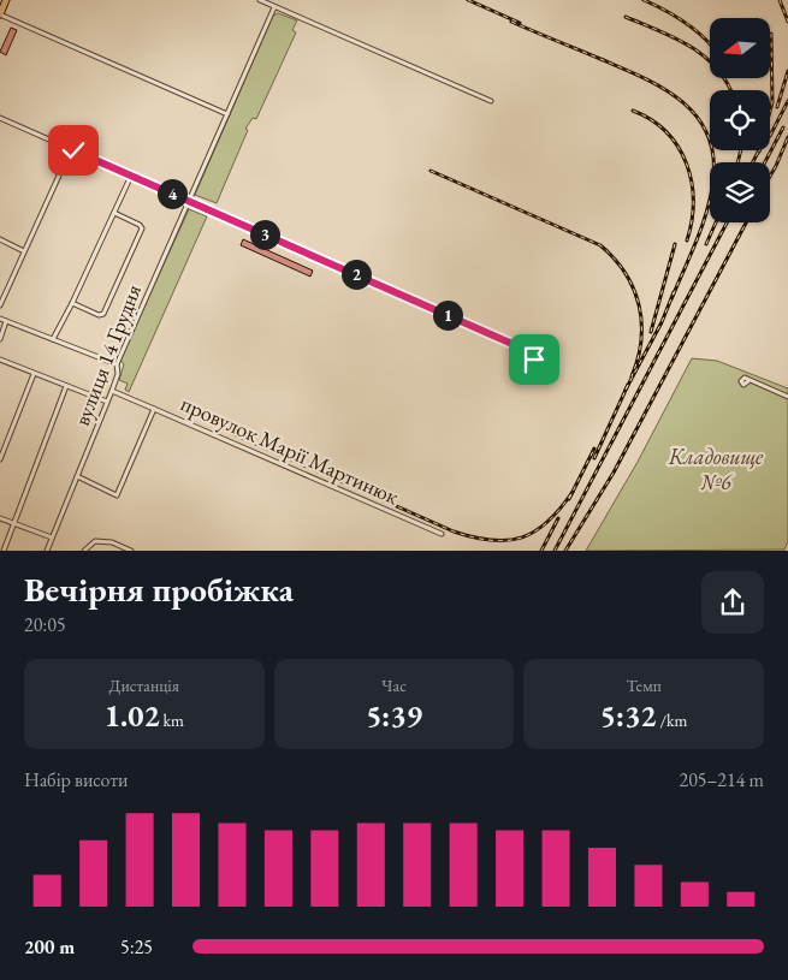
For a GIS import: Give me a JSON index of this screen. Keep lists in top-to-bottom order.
{
  "streets": {
    "street": ["вулиця 14 Грудня", "провулок Марії Мартинюк"]
  },
  "crossings": [
    ["вулиця 14 Грудня", "провулок Марії Мартинюк"]
  ],
  "parks": ["Кладовище №6"],
  "north": "left",
  "page": {
    "pins": [
      "4",
      "3",
      "2",
      "1"
    ],
    "heading": ["Вечірня пробіжка", "20:05"],
    "stats": [
      ["Дистанція", "1.02 km"],
      ["Час", "5:39"],
      ["Темп", "5:32 /km"]
    ],
    "chart": ["Набір висоти", "205–214 m"],
    "list": [
      {
        "name": "200 m",
        "note": "5:25"
      }
    ]
  }
}
